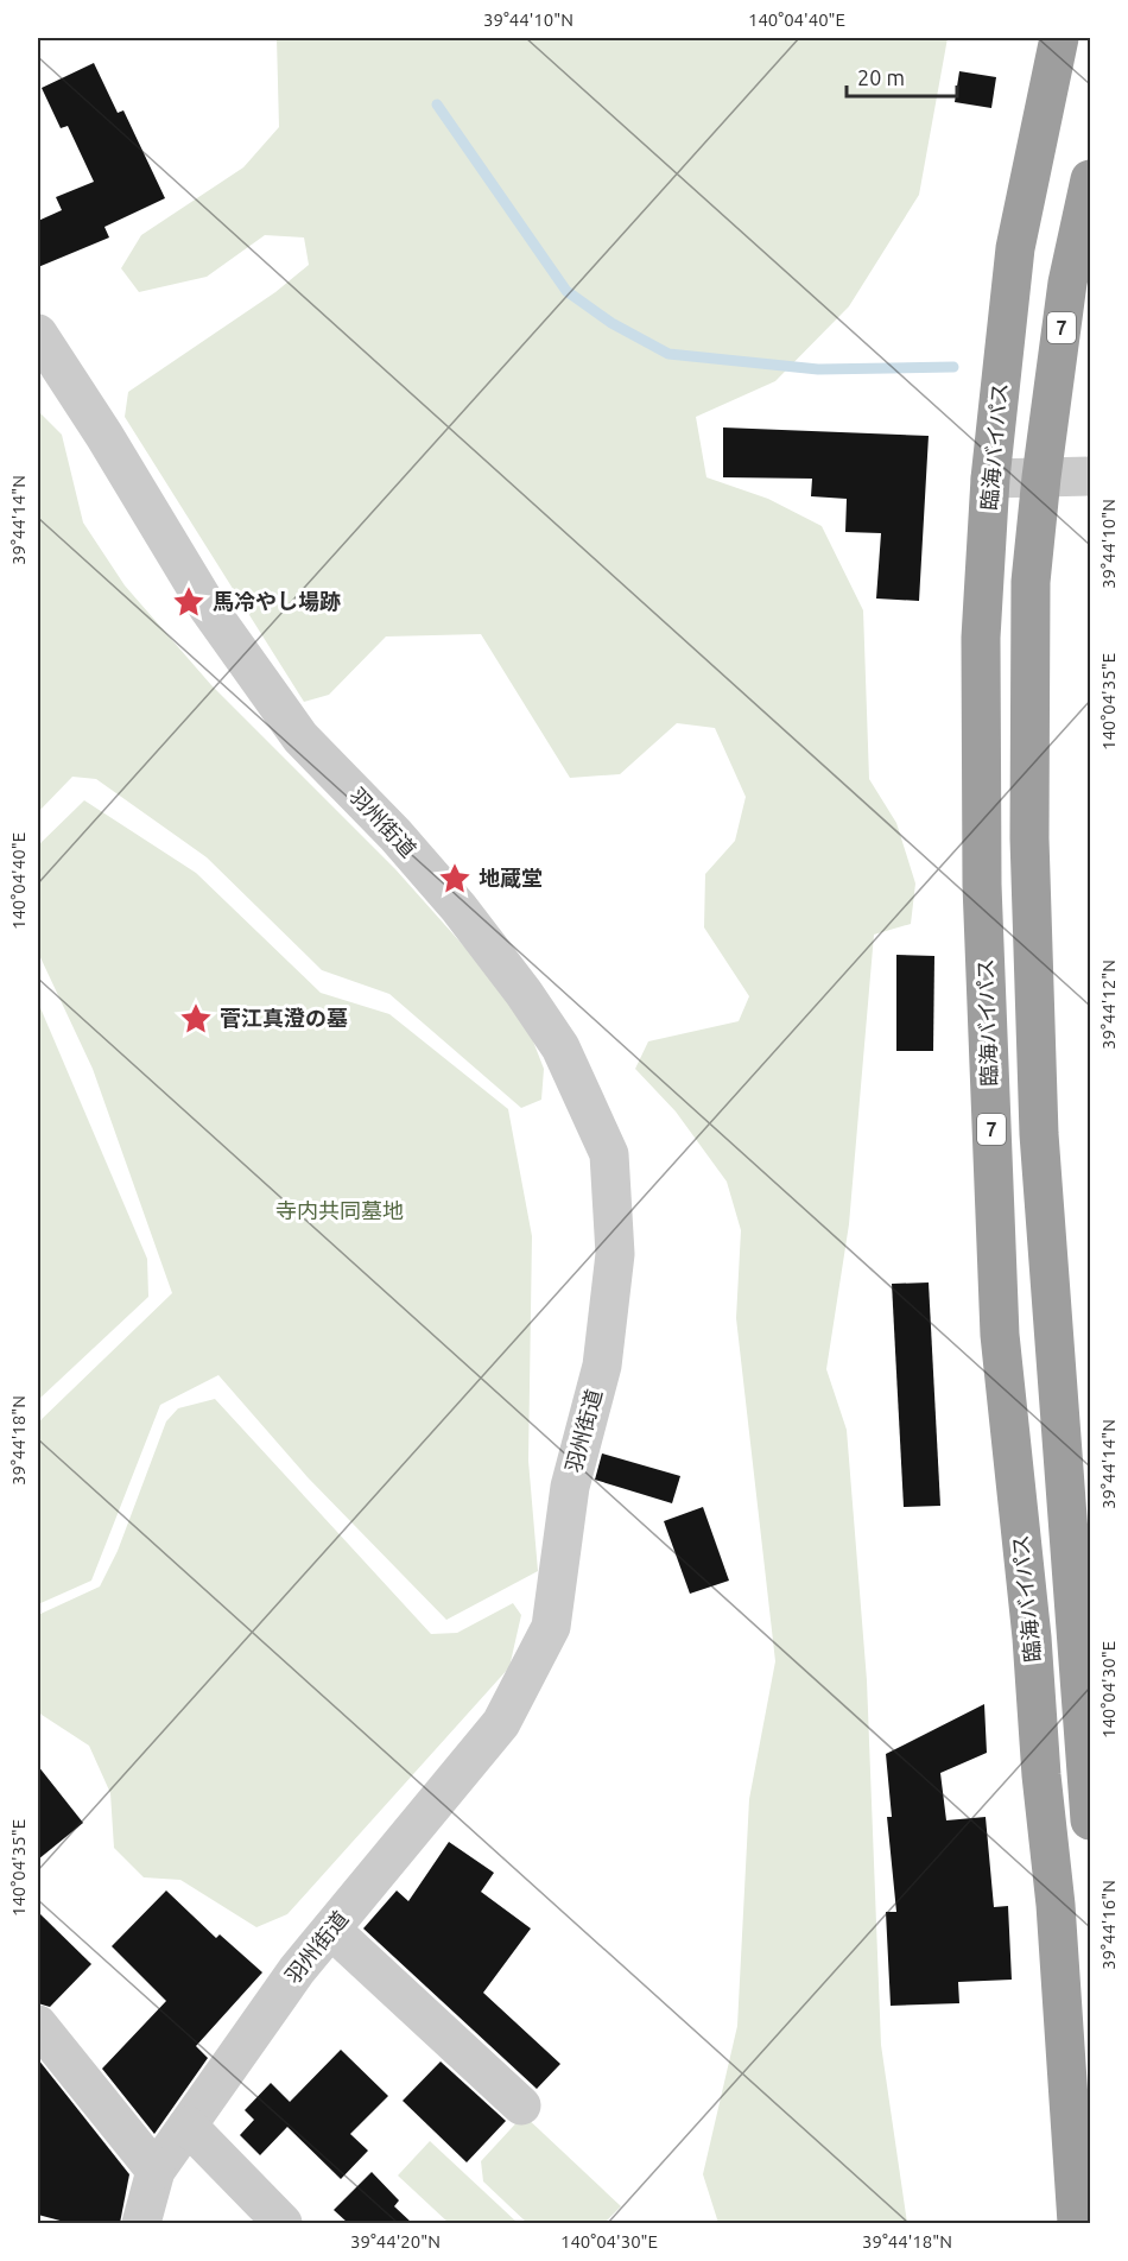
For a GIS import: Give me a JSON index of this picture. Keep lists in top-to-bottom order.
{
  "streets": {
    "highway": ["7", "臨海バイパス"],
    "street": ["羽州街道"]
  },
  "parks": ["寺内共同墓地"],
  "places": {
    "place": ["馬冷やし場跡", "地蔵堂", "菅江真澄の墓"]
  },
  "scale_bar": "20 m",
  "coordinates": [
    "39°44'10\"N",
    "140°04'40\"E",
    "39°44'14\"N",
    "140°04'35\"E",
    "39°44'12\"N",
    "39°44'18\"N",
    "140°04'30\"E",
    "39°44'16\"N",
    "39°44'20\"N"
  ]
}
